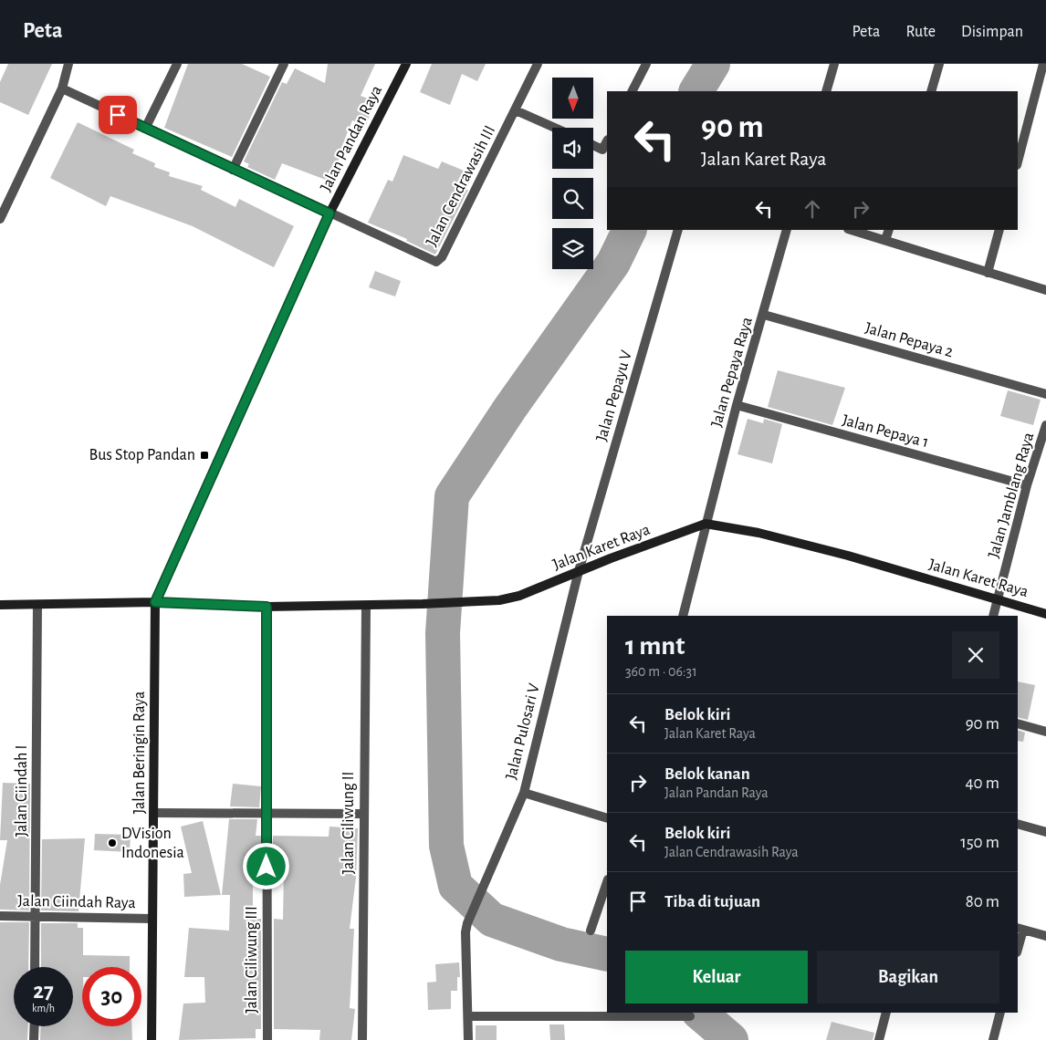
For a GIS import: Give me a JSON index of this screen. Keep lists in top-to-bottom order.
{
  "streets": {
    "street": [
      "Jalan Pandan Raya",
      "Jalan Cendrawasih III",
      "Jalan Pepaya 2",
      "Jalan Pepaya Raya",
      "Jalan Pepayu V",
      "Jalan Pepaya 1",
      "Jalan Jamblang Raya",
      "Jalan Karet Raya",
      "Jalan Pulosari V",
      "Jalan Beringin Raya",
      "Jalan Ciindah I",
      "Jalan Ciliwung II",
      "Jalan Ciindah Raya",
      "Jalan Ciliwung III"
    ]
  },
  "crossings": [
    ["Jalan Pandan Raya", "Jalan Cendrawasih III"],
    ["Jalan Pandan Raya", "Jalan Karet Raya"],
    ["Jalan Pandan Raya", "Jalan Beringin Raya"],
    ["Jalan Pepaya 2", "Jalan Pepaya Raya"],
    ["Jalan Pepaya Raya", "Jalan Pepaya 1"],
    ["Jalan Pepaya Raya", "Jalan Karet Raya"],
    ["Jalan Pepayu V", "Jalan Karet Raya"],
    ["Jalan Pepayu V", "Jalan Pulosari V"],
    ["Jalan Pepaya 1", "Jalan Jamblang Raya"],
    ["Jalan Jamblang Raya", "Jalan Karet Raya"],
    ["Jalan Karet Raya", "Jalan Pulosari V"],
    ["Jalan Karet Raya", "Jalan Beringin Raya"],
    ["Jalan Karet Raya", "Jalan Ciindah I"],
    ["Jalan Karet Raya", "Jalan Ciliwung II"],
    ["Jalan Karet Raya", "Jalan Ciliwung III"],
    ["Jalan Beringin Raya", "Jalan Ciindah Raya"],
    ["Jalan Ciindah I", "Jalan Ciindah Raya"]
  ],
  "places": {
    "transit": ["Bus Stop Pandan"],
    "other": ["DVision Indonesia"]
  },
  "north": "bottom",
  "page": {
    "header": "Peta",
    "nav": ["Peta", "Rute", "Disimpan"],
    "turn": ["90 m", "Jalan Karet Raya"],
    "heading": ["1 mnt", "360 m · 06:31"],
    "list": [
      {
        "name": "Belok kiri",
        "note": "Jalan Karet Raya",
        "value": "90 m"
      },
      {
        "name": "Belok kanan",
        "note": "Jalan Pandan Raya",
        "value": "40 m"
      },
      {
        "name": "Belok kiri",
        "note": "Jalan Cendrawasih Raya",
        "value": "150 m"
      },
      {
        "name": "Tiba di tujuan",
        "value": "80 m"
      }
    ],
    "buttons": ["Keluar", "Bagikan"],
    "speed": "27 km/h",
    "limit": "30"
  }
}
